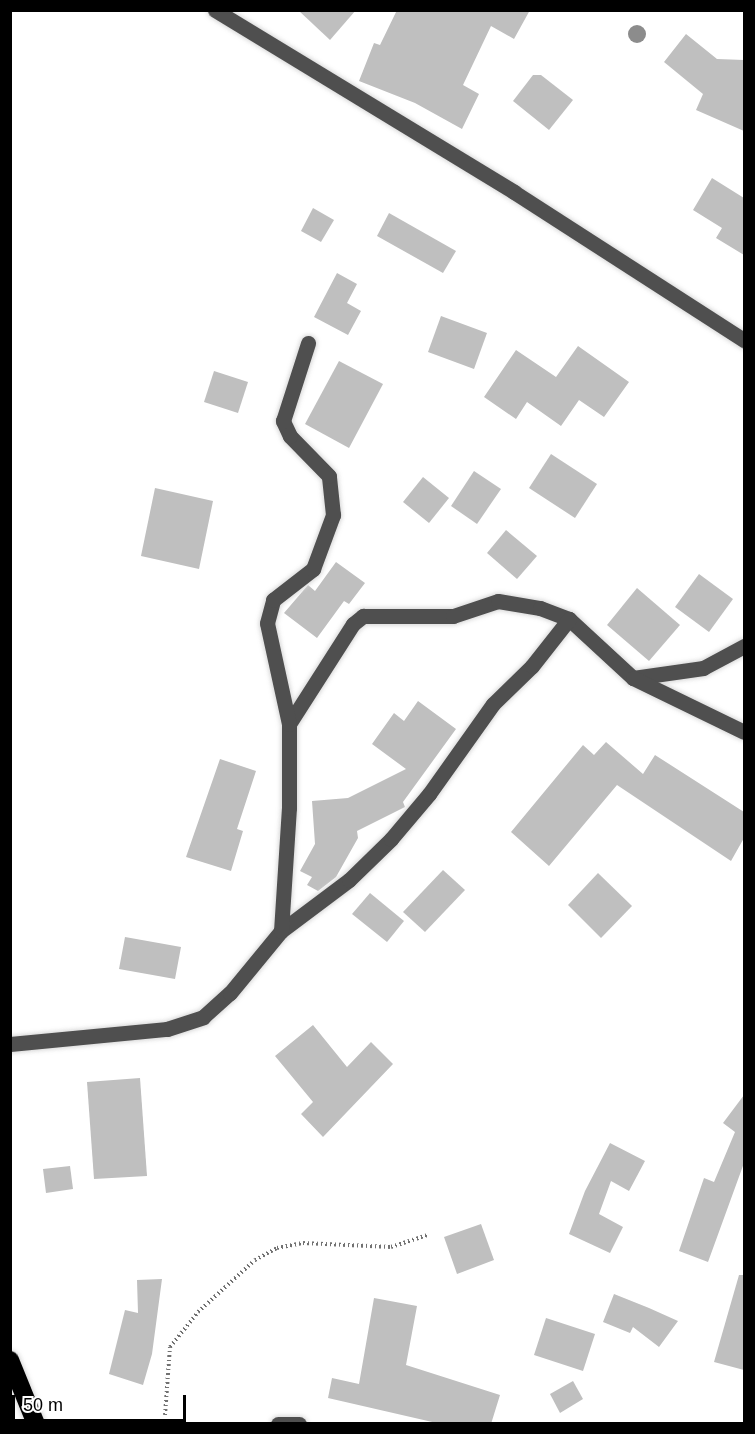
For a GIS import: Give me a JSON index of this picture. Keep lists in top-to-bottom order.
{
  "scale_bar": "50 m"
}
